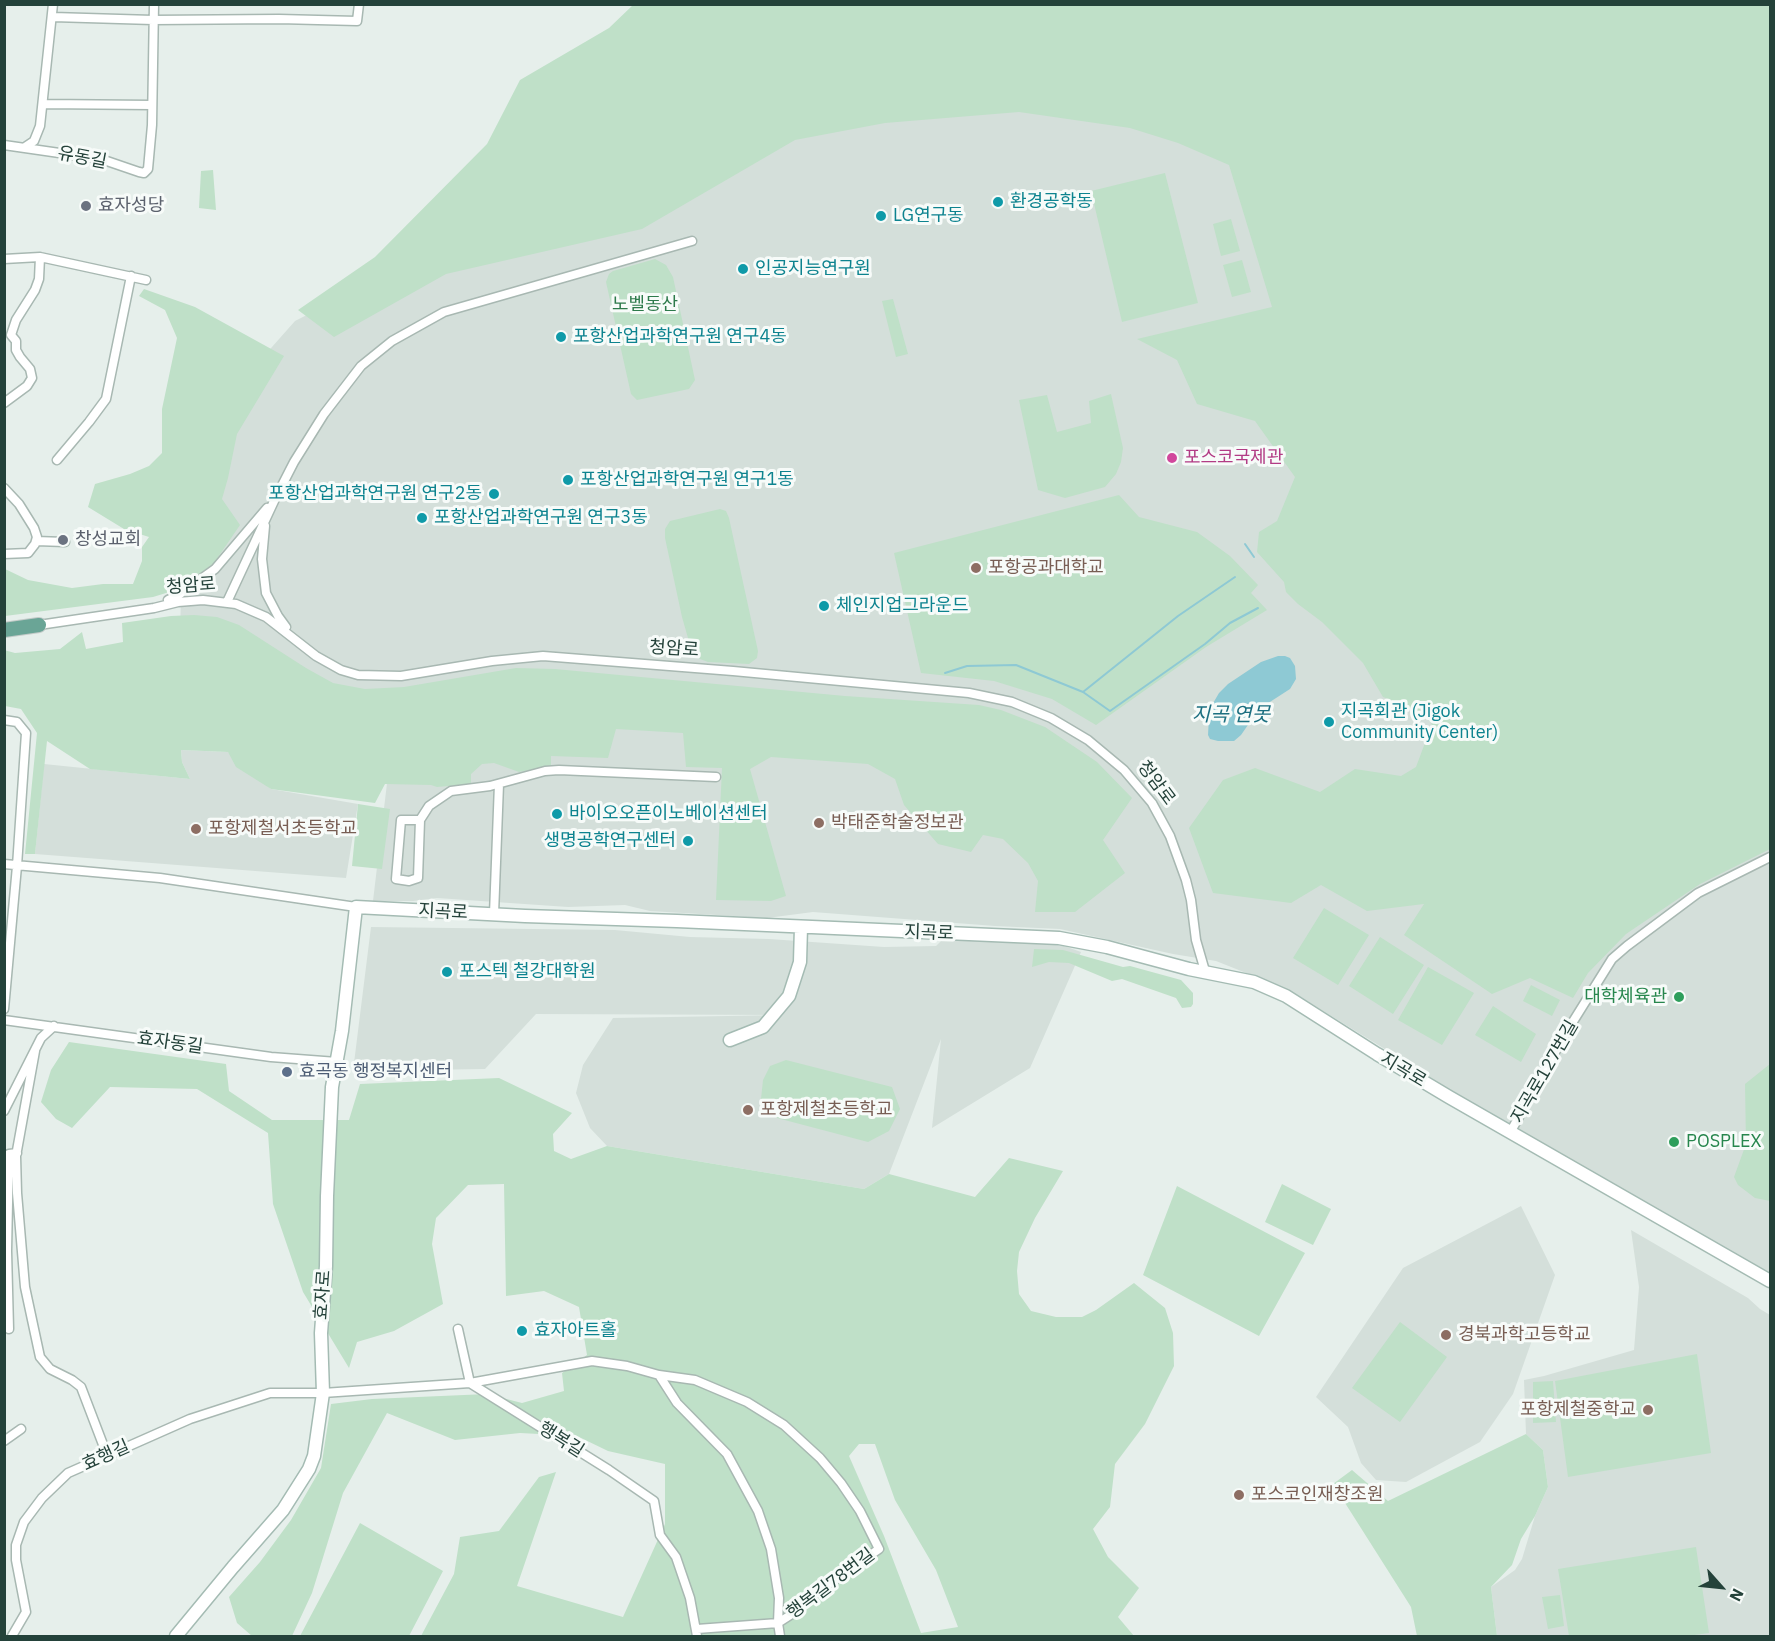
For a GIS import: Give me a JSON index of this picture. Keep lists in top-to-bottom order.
{
  "streets": {
    "main road": ["청암로"],
    "street": [
      "유동길",
      "지곡로",
      "효자동길",
      "지곡로127번길",
      "효자로",
      "행복길",
      "효행길",
      "행복길78번길"
    ]
  },
  "crossings": [
    ["청암로", "지곡로"],
    ["지곡로", "지곡로127번길"],
    ["지곡로", "효자로"],
    ["효자동길", "효자로"],
    ["효자로", "효행길"],
    ["행복길", "행복길78번길"]
  ],
  "water": ["지곡 연못"],
  "parks": ["노벨동산"],
  "places": [
    "환경공학동",
    "효자성당",
    "LG연구동",
    "인공지능연구원",
    "포항산업과학연구원 연구4동",
    "포스코국제관",
    "포항산업과학연구원 연구1동",
    "포항산업과학연구원 연구2동",
    "포항산업과학연구원 연구3동",
    "창성교회",
    "포항공과대학교",
    "체인지업그라운드",
    "지곡회관 (Jigok Community Center)",
    "바이오오픈이노베이션센터",
    "박태준학술정보관",
    "포항제철서초등학교",
    "생명공학연구센터",
    "포스텍 철강대학원",
    "대학체육관",
    "효곡동 행정복지센터",
    "포항제철초등학교",
    "POSPLEX",
    "효자아트홀",
    "경북과학고등학교",
    "포항제철중학교",
    "포스코인재창조원"
  ],
  "north": "bottom right"
}
